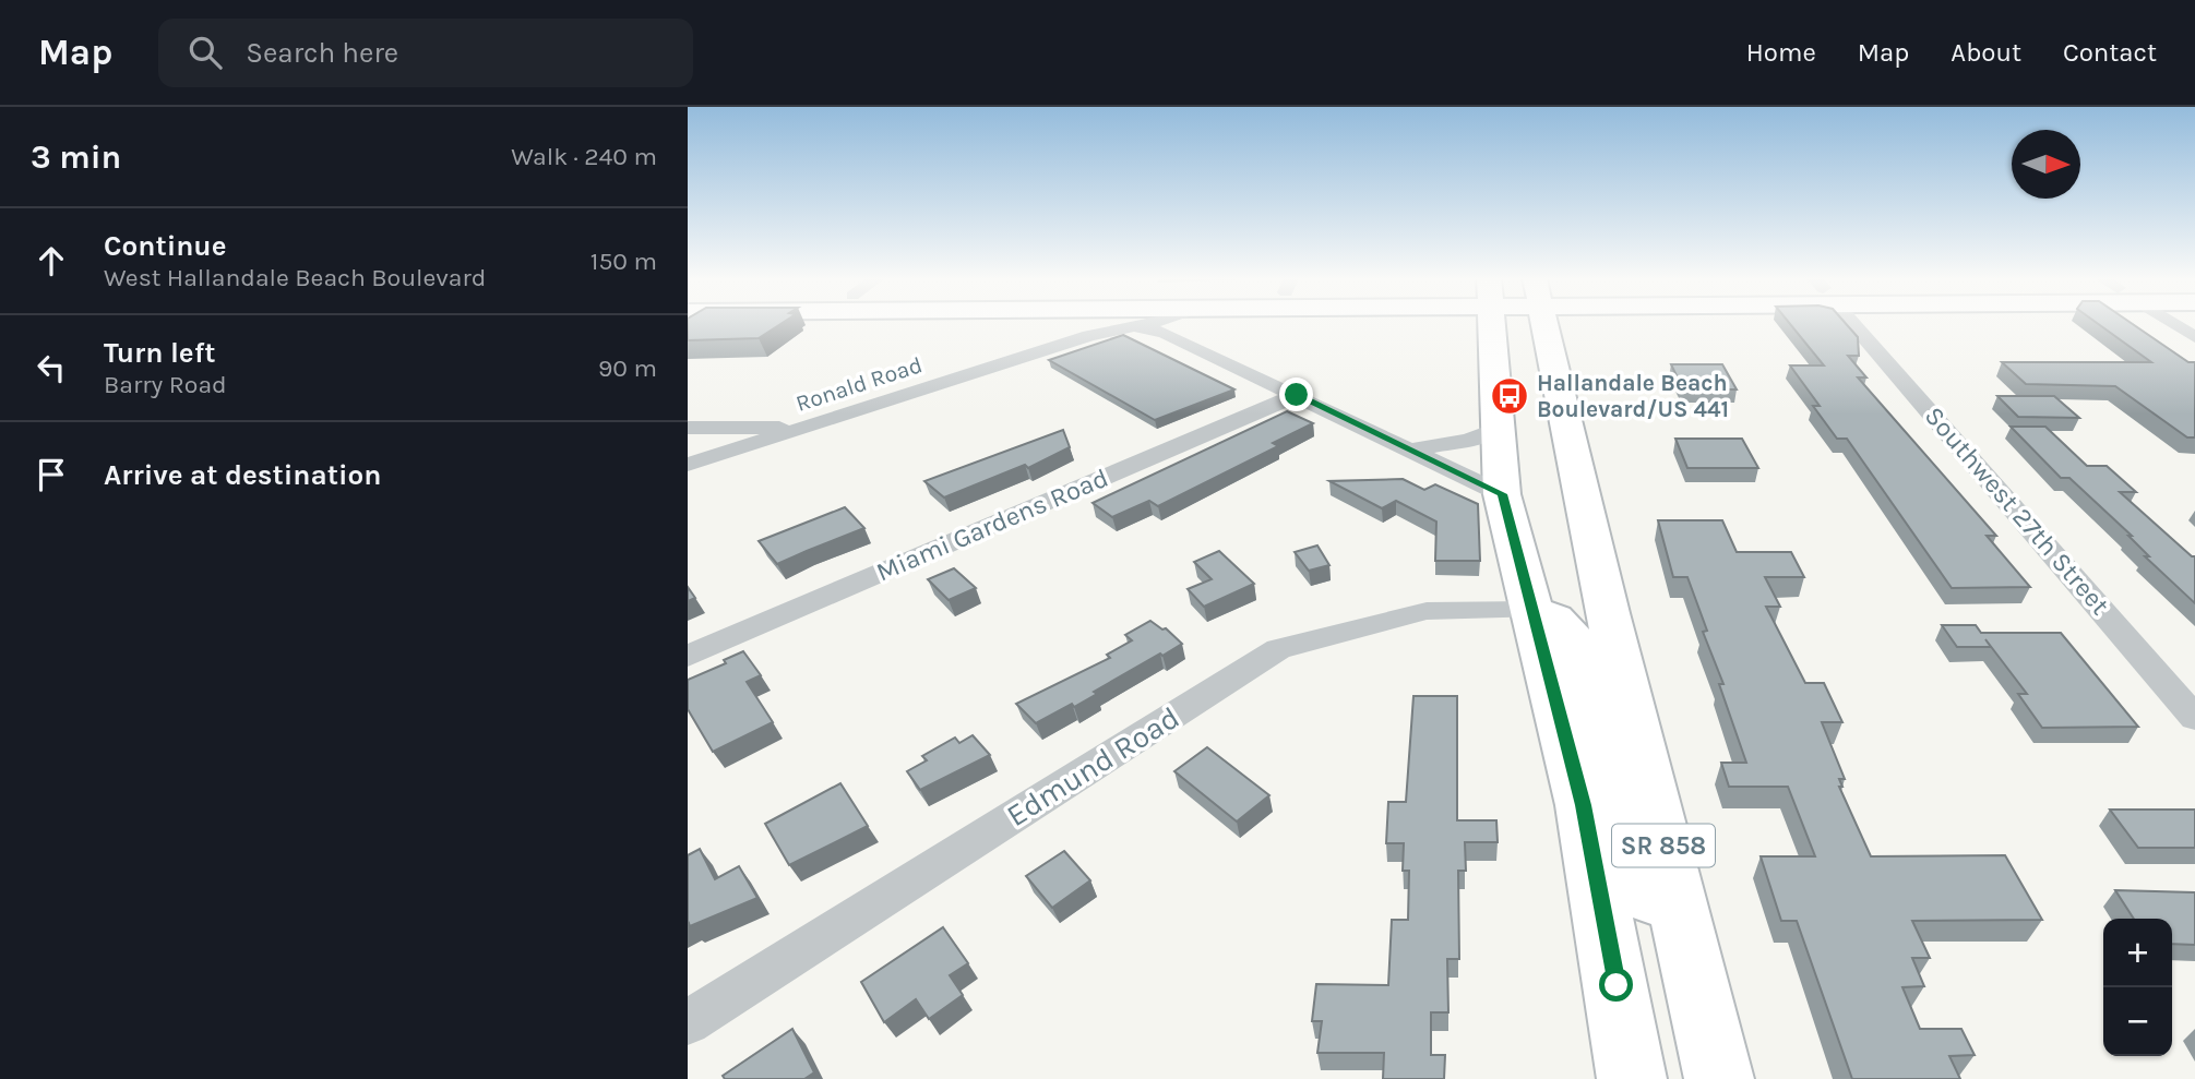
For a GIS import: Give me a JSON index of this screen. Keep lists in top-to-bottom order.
{
  "streets": {
    "main road": ["SR 858"],
    "street": [
      "Ronald Road",
      "Southwest 27th Street",
      "Miami Gardens Road",
      "Edmund Road"
    ]
  },
  "crossings": [
    ["Edmund Road", "SR 858"]
  ],
  "places": {
    "bus stop": ["Hallandale Beach Boulevard/US 441"]
  },
  "north": "right",
  "page": {
    "header": "Map",
    "search": "Search here",
    "nav": [
      "Home",
      "Map",
      "About",
      "Contact"
    ],
    "heading": ["3 min", "Walk · 240 m"],
    "list": [
      ["Continue", "West Hallandale Beach Boulevard", "150 m"],
      ["Turn left", "Barry Road", "90 m"],
      "Arrive at destination"
    ],
    "map_buttons": ["+", "−"]
  }
}
